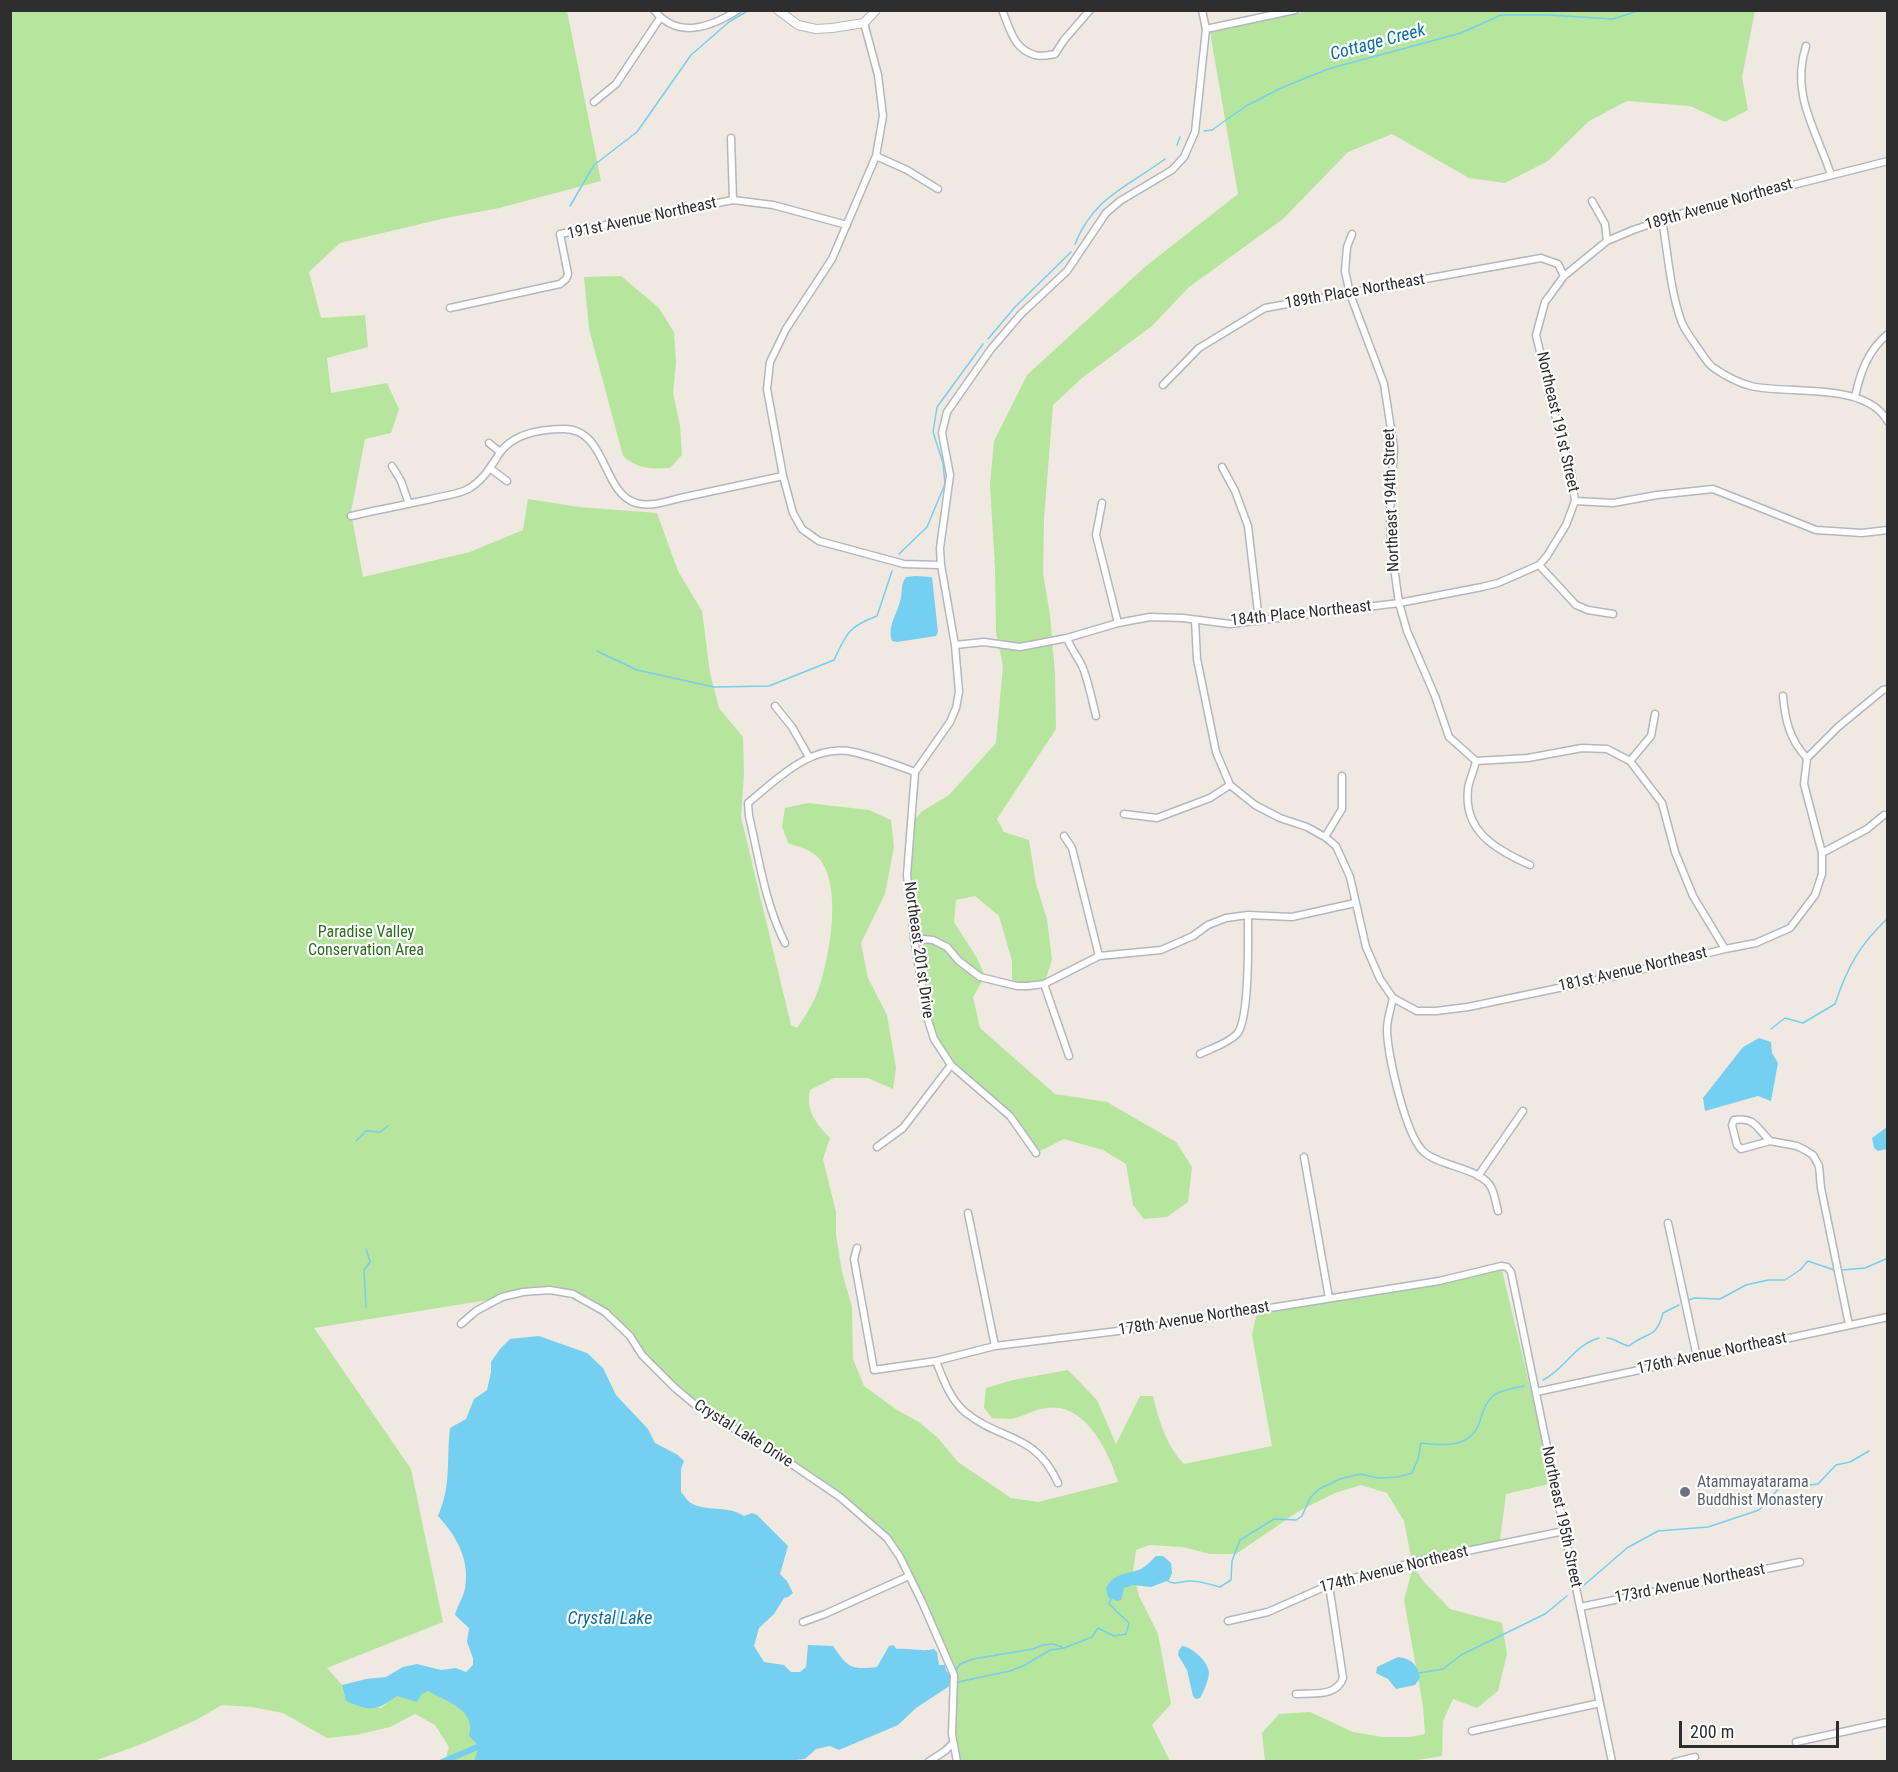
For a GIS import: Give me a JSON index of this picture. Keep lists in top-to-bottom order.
{
  "streets": {
    "street": [
      "189th Avenue Northeast",
      "191st Avenue Northeast",
      "189th Place Northeast",
      "Northeast 191st Street",
      "Northeast 194th Street",
      "184th Place Northeast",
      "Northeast 201st Drive",
      "181st Avenue Northeast",
      "178th Avenue Northeast",
      "176th Avenue Northeast",
      "Crystal Lake Drive",
      "Northeast 195th Street",
      "174th Avenue Northeast",
      "173rd Avenue Northeast"
    ]
  },
  "crossings": [
    ["189th Avenue Northeast", "189th Place Northeast"],
    ["189th Avenue Northeast", "Northeast 191st Street"],
    ["189th Place Northeast", "Northeast 191st Street"],
    ["189th Place Northeast", "Northeast 194th Street"],
    ["Northeast 191st Street", "184th Place Northeast"],
    ["Northeast 194th Street", "184th Place Northeast"],
    ["178th Avenue Northeast", "Northeast 195th Street"],
    ["176th Avenue Northeast", "Northeast 195th Street"],
    ["Northeast 195th Street", "174th Avenue Northeast"],
    ["Northeast 195th Street", "173rd Avenue Northeast"]
  ],
  "water": ["Cottage Creek", "Crystal Lake"],
  "parks": ["Paradise Valley Conservation Area"],
  "places": ["Atammayatarama Buddhist Monastery"],
  "scale_bar": "200 m"
}
